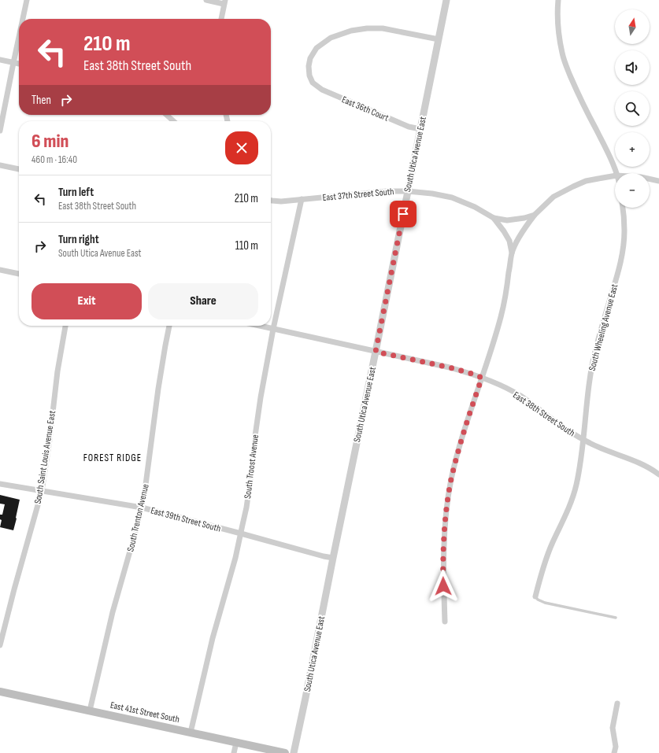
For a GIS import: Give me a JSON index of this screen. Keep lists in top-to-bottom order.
{
  "streets": {
    "main road": ["East 41st Street South"],
    "street": [
      "East 36th Court",
      "South Utica Avenue East",
      "East 37th Street South",
      "South Wheeling Avenue East",
      "East 38th Street South",
      "South Saint Louis Avenue East",
      "South Troost Avenue",
      "South Trenton Avenue",
      "East 39th Street South"
    ]
  },
  "crossings": [
    ["East 36th Court", "South Utica Avenue East"],
    ["South Utica Avenue East", "East 37th Street South"],
    ["South Utica Avenue East", "East 38th Street South"],
    ["South Utica Avenue East", "East 39th Street South"],
    ["East 37th Street South", "South Troost Avenue"],
    ["South Wheeling Avenue East", "East 38th Street South"],
    ["East 38th Street South", "South Troost Avenue"],
    ["South Saint Louis Avenue East", "East 39th Street South"],
    ["South Troost Avenue", "East 39th Street South"],
    ["South Troost Avenue", "East 41st Street South"],
    ["South Trenton Avenue", "East 39th Street South"],
    ["South Trenton Avenue", "East 41st Street South"]
  ],
  "districts": ["FOREST RIDGE"],
  "north": "top",
  "page": {
    "map_buttons": ["+", "−"],
    "turn": ["210 m", "East 38th Street South"],
    "then": "Then",
    "heading": ["6 min", "460 m · 16:40"],
    "list": [
      {
        "name": "Turn left",
        "note": "East 38th Street South",
        "value": "210 m"
      },
      {
        "name": "Turn right",
        "note": "South Utica Avenue East",
        "value": "110 m"
      }
    ],
    "buttons": ["Exit", "Share"]
  }
}
